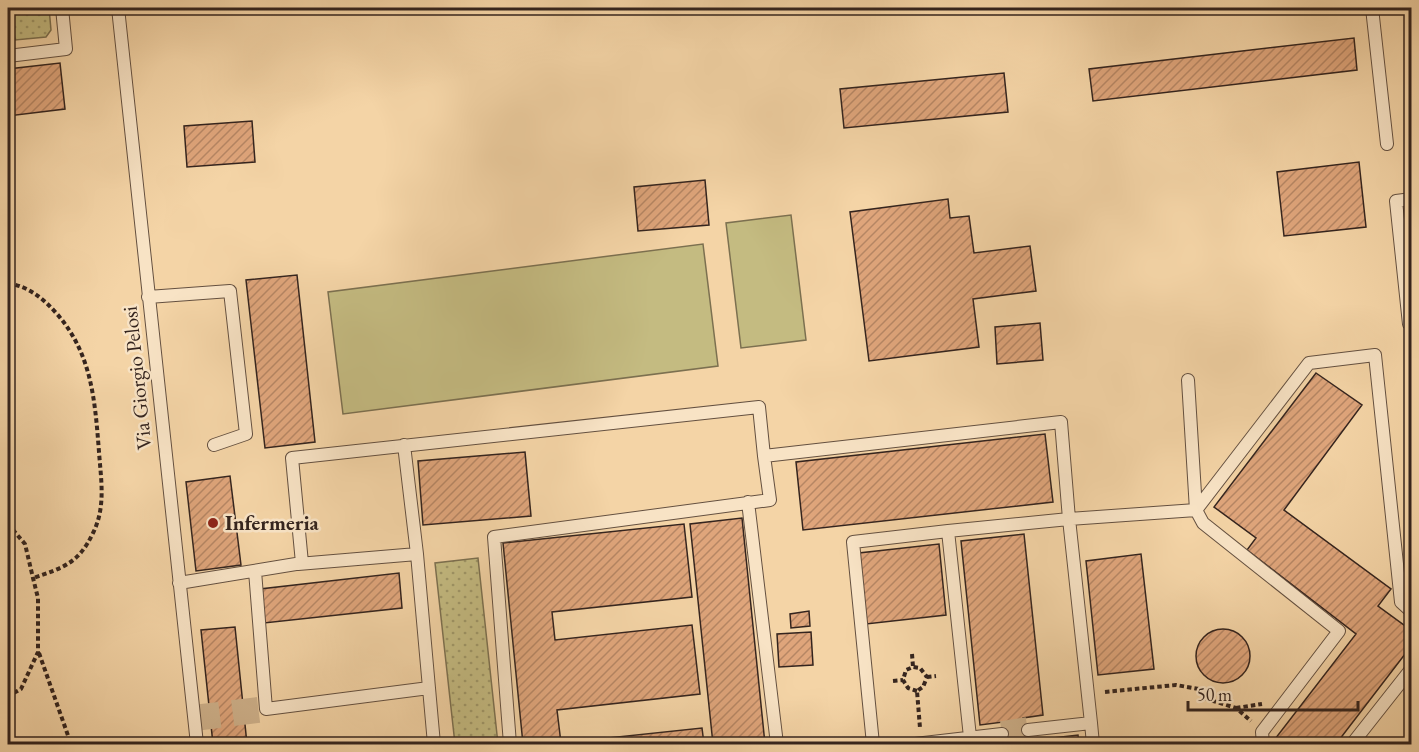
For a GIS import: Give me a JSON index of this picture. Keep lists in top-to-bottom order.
{
  "streets": {
    "lane": ["Via Giorgio Pelosi"]
  },
  "places": ["Infermeria"],
  "scale_bar": "50 m"
}
